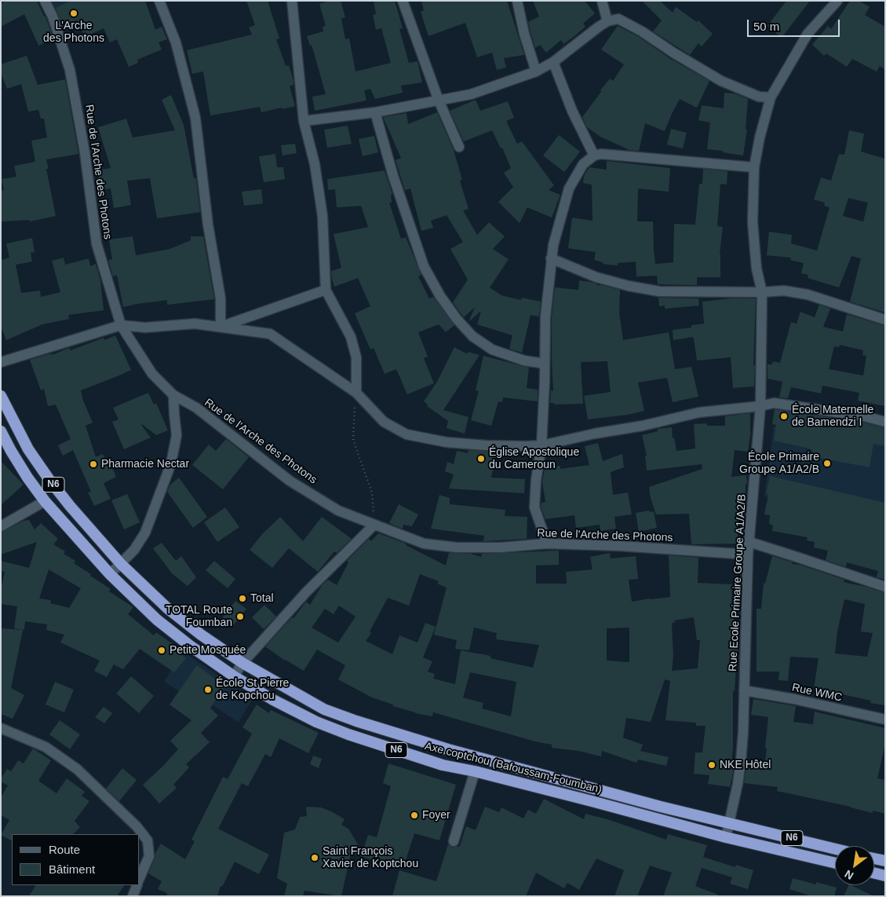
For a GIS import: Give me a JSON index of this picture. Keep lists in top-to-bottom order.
{
  "streets": {
    "highway": ["N6", "Axe coptchou (Bafoussam-Foumban)"],
    "street": ["Rue de l'Arche des Photons", "Rue Ecole Primaire Groupe A1/A2/B", "Rue WMC"]
  },
  "crossings": [
    ["Rue de l'Arche des Photons", "Rue Ecole Primaire Groupe A1/A2/B"],
    ["N6", "Rue Ecole Primaire Groupe A1/A2/B"],
    ["N6", "Axe coptchou (Bafoussam-Foumban)"],
    ["Rue Ecole Primaire Groupe A1/A2/B", "Rue WMC"],
    ["Rue Ecole Primaire Groupe A1/A2/B", "Axe coptchou (Bafoussam-Foumban)"]
  ],
  "places": [
    "L'Arche des Photons",
    "École Maternelle de Bamendzi I",
    "Église Apostolique du Cameroun",
    "École Primaire Groupe A1/A2/B",
    "Pharmacie Nectar",
    "Total",
    "TOTAL Route Foumban",
    "Petite Mosquée",
    "École St Pierre de Kopchou",
    "NKE Hôtel",
    "Foyer",
    "Saint François Xavier de Koptchou"
  ],
  "legend": ["Route", "Bâtiment"],
  "scale_bar": "50 m",
  "north": "bottom left"
}
